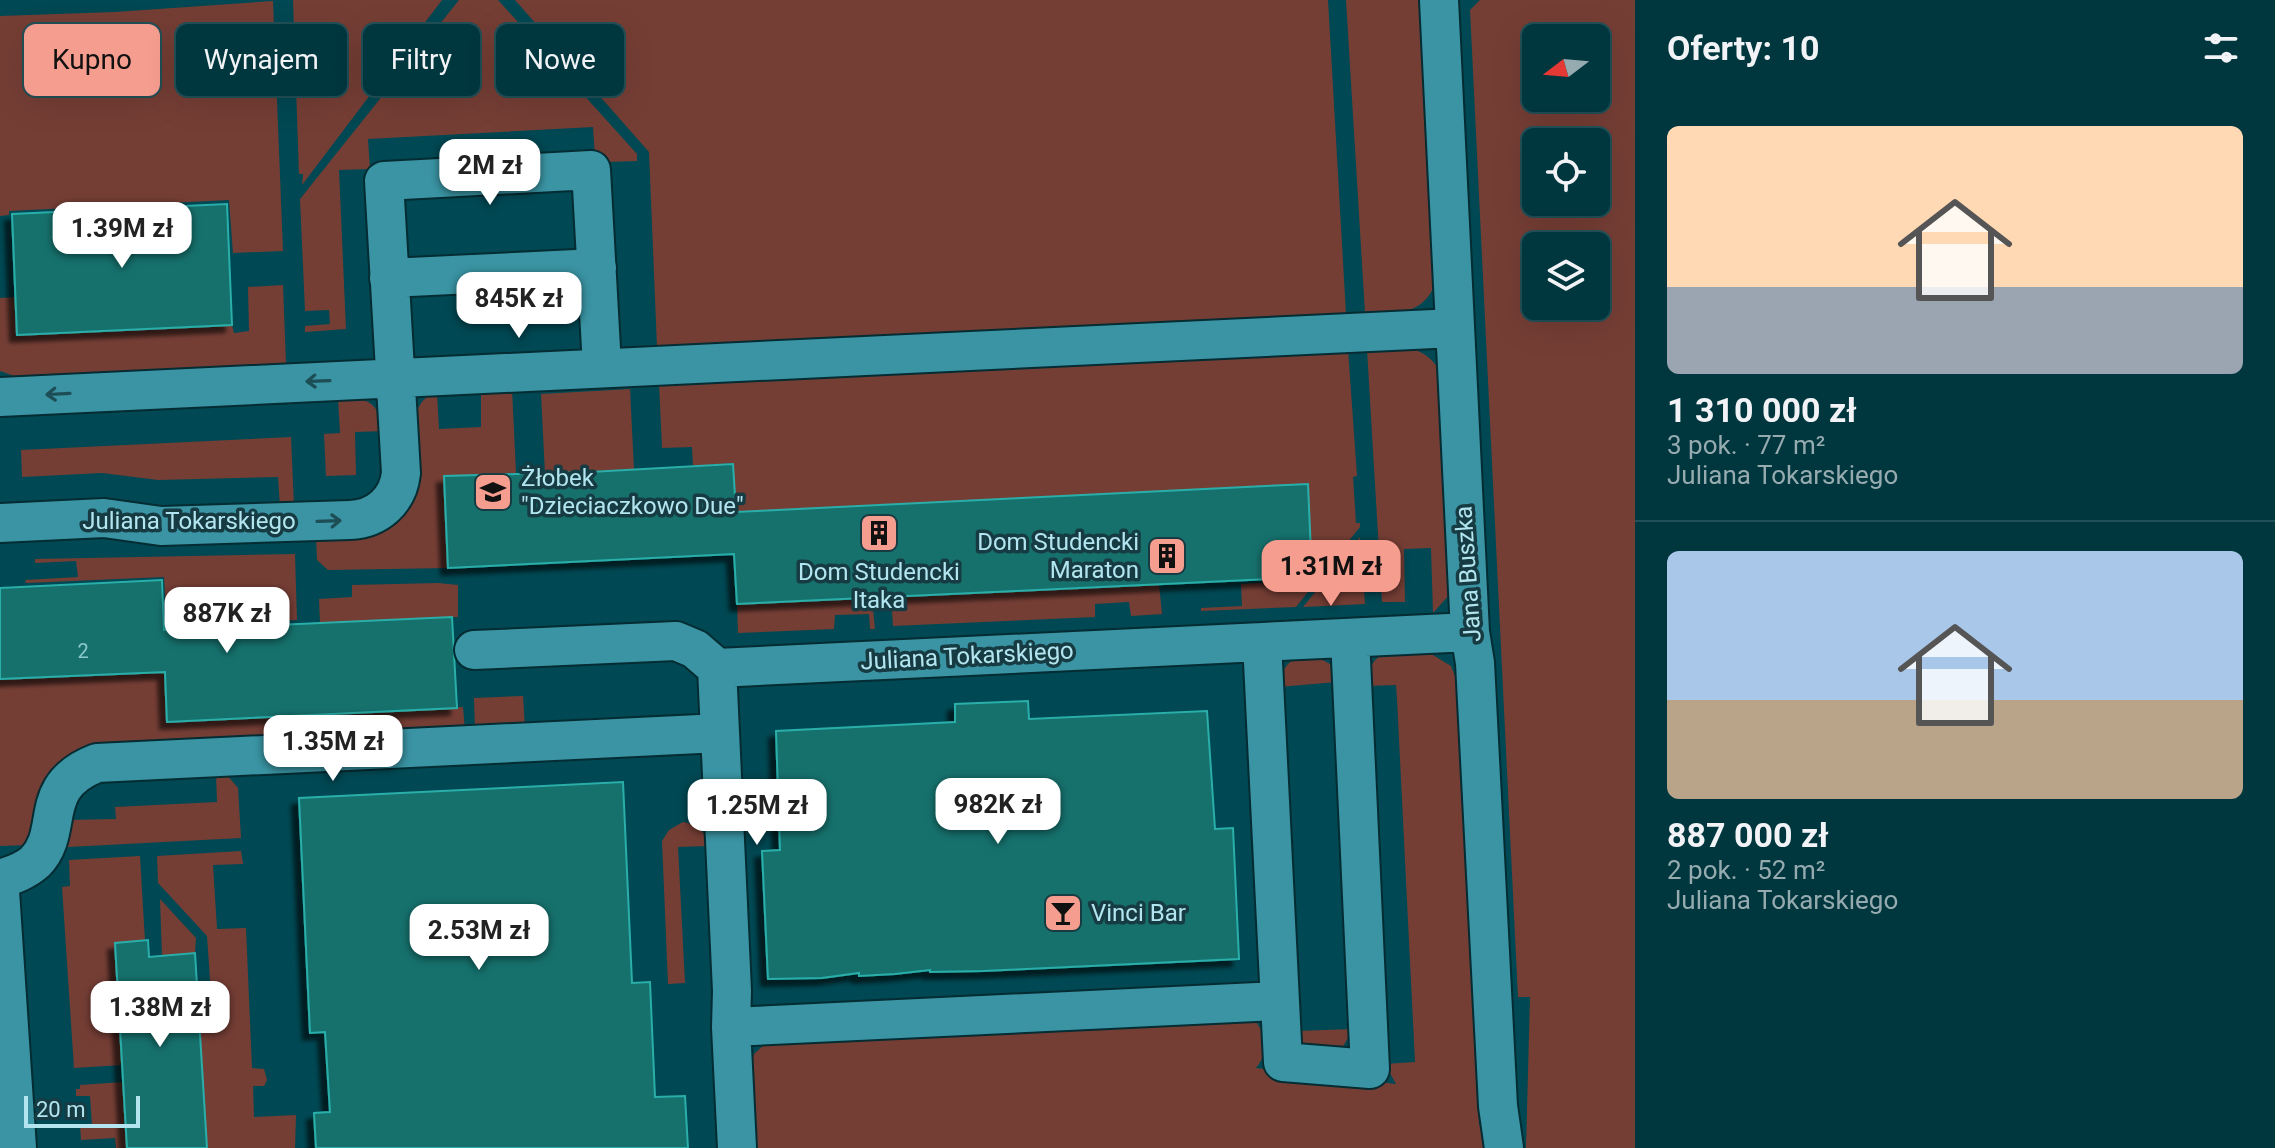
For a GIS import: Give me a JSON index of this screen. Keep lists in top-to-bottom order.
{
  "streets": {
    "street": ["Juliana Tokarskiego", "Jana Buszka"]
  },
  "crossings": [
    ["Juliana Tokarskiego", "Jana Buszka"]
  ],
  "places": {
    "school or university": ["Żłobek \"Dzieciaczkowo Due\""],
    "building": ["Dom Studencki Itaka", "Dom Studencki Maraton"],
    "bar": ["Vinci Bar"]
  },
  "house_numbers": ["2"],
  "scale_bar": "20 m",
  "north": "left",
  "page": {
    "heading": "Oferty: 10",
    "chip": [
      "Kupno",
      "Wynajem",
      "Filtry",
      "Nowe"
    ],
    "list": [
      {
        "name": "1 310 000 zł",
        "note": "3 pok. · 77 m² · Juliana Tokarskiego"
      },
      {
        "name": "887 000 zł",
        "note": "2 pok. · 52 m² · Juliana Tokarskiego"
      }
    ],
    "price": [
      "2M zł",
      "1.39M zł",
      "845K zł",
      "1.31M zł",
      "887K zł",
      "1.35M zł",
      "982K zł",
      "1.25M zł",
      "2.53M zł",
      "1.38M zł"
    ],
    "scale": "20 m"
  }
}
